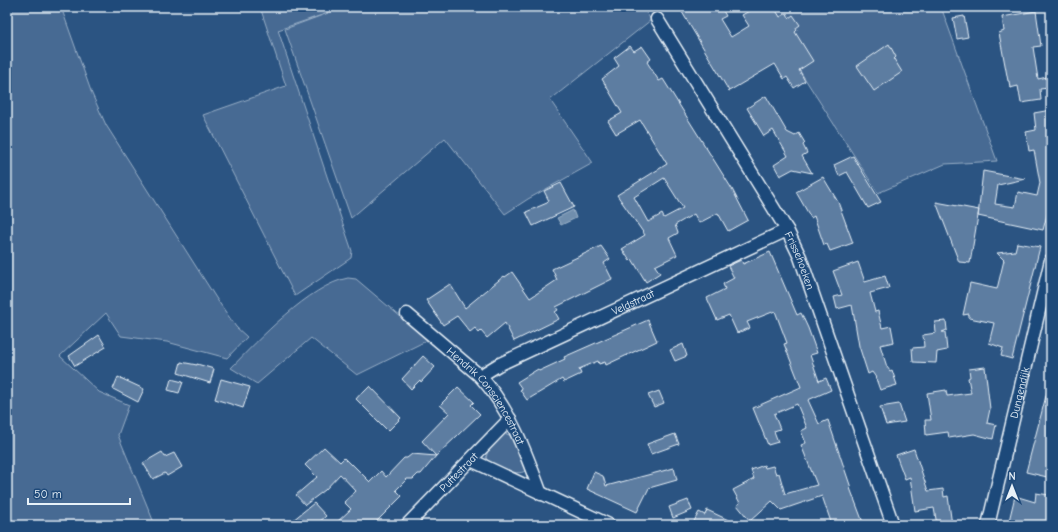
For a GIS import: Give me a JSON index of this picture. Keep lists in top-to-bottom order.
{
  "streets": {
    "street": [
      "Frissehoeken",
      "Veldstraat",
      "Dungendijk",
      "Hendrik Consciencestraat",
      "Puttestraat"
    ]
  },
  "crossings": [
    ["Frissehoeken", "Veldstraat"],
    ["Veldstraat", "Hendrik Consciencestraat"],
    ["Hendrik Consciencestraat", "Puttestraat"]
  ],
  "scale_bar": "50 m",
  "north": "top"
}
